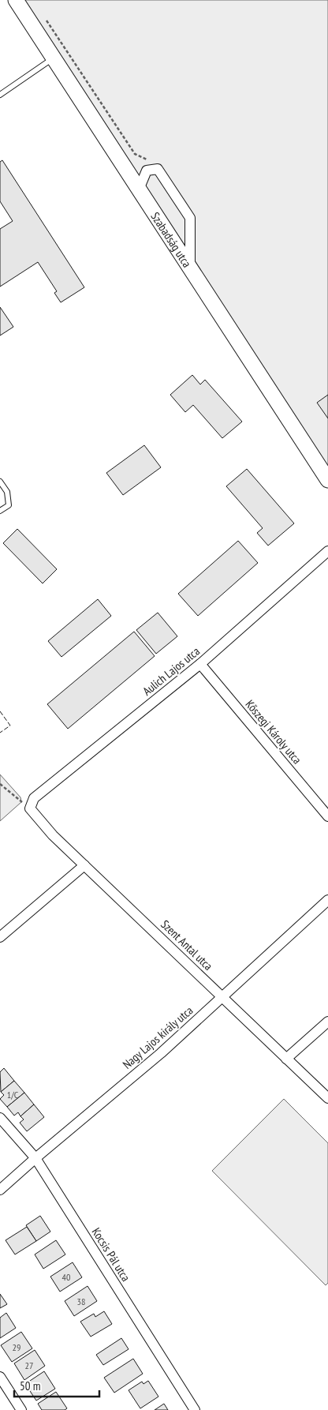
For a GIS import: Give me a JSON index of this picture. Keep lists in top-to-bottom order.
{
  "streets": {
    "main road": ["Szabadság utca"],
    "street": [
      "Aulich Lajos utca",
      "Kőszegi Károly utca",
      "Szent Antal utca",
      "Nagy Lajos király utca",
      "Kocsis Pál utca"
    ]
  },
  "crossings": [
    ["Aulich Lajos utca", "Kőszegi Károly utca"],
    ["Aulich Lajos utca", "Szent Antal utca"],
    ["Szent Antal utca", "Nagy Lajos király utca"],
    ["Nagy Lajos király utca", "Kocsis Pál utca"]
  ],
  "house_numbers": [
    "1/C",
    "40",
    "38",
    "29",
    "27"
  ],
  "scale_bar": "50 m"
}
